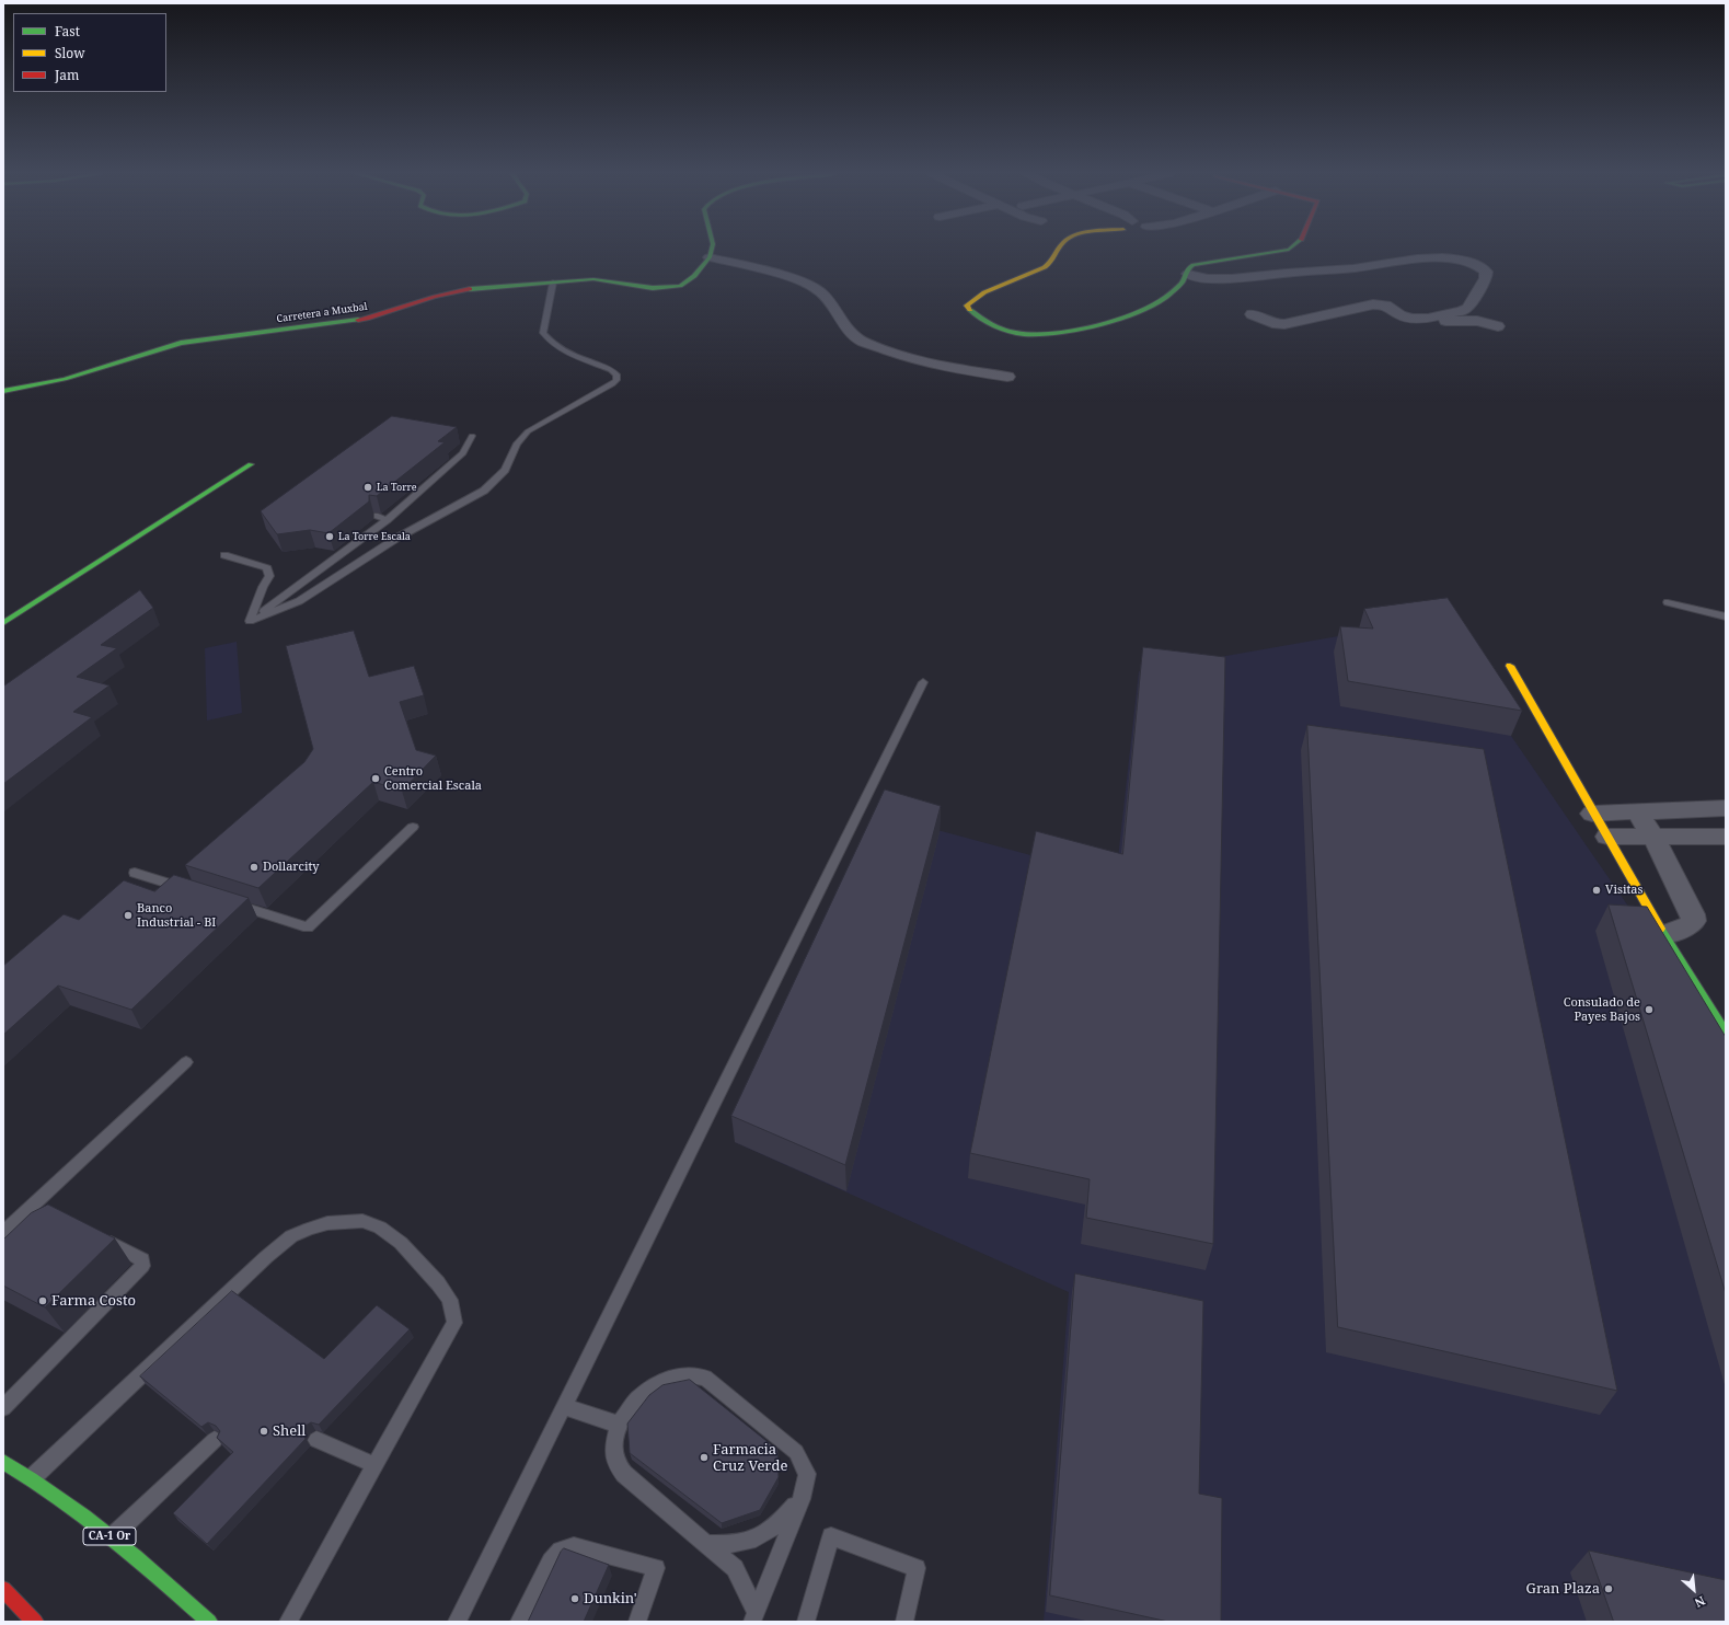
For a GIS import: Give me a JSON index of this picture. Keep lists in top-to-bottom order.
{
  "streets": {
    "main road": ["Carretera a Muxbal", "CA-1 Or"]
  },
  "places": [
    "La Torre",
    "La Torre Escala",
    "Centro Comercial Escala",
    "Dollarcity",
    "Visitas",
    "Banco Industrial - BI",
    "Consulado de Payes Bajos",
    "Farma Costo",
    "Shell",
    "Farmacia Cruz Verde",
    "Gran Plaza",
    "Dunkin'"
  ],
  "legend": ["Fast", "Slow", "Jam"],
  "north": "bottom right"
}
